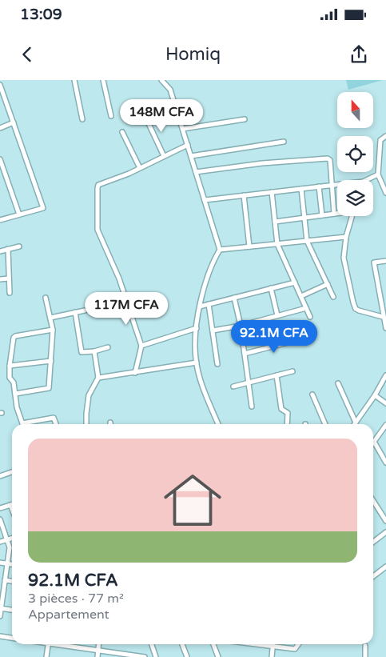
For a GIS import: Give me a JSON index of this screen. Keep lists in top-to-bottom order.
{
  "north": "top",
  "page": {
    "status": "13:09",
    "header": "Homiq",
    "price": ["148M CFA", "117M CFA", "92.1M CFA"],
    "list": [
      {
        "name": "92.1M CFA",
        "note": "3 pièces · 77 m² · Appartement"
      }
    ]
  }
}
